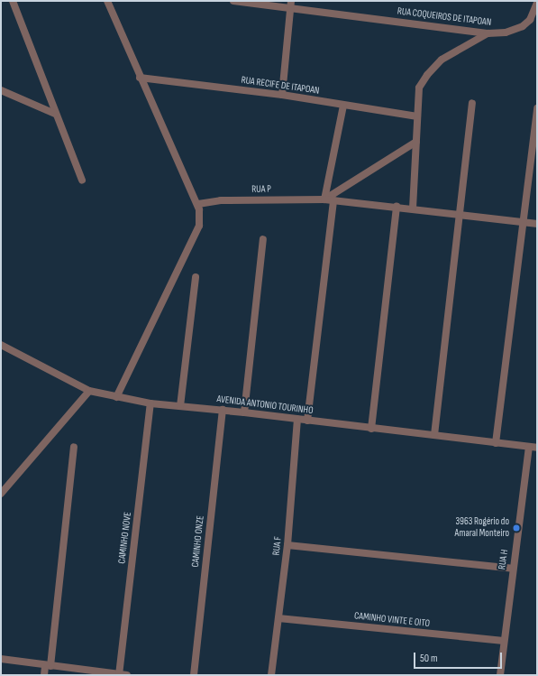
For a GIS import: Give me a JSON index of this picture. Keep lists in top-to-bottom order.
{
  "streets": {
    "street": [
      "RUA COQUEIROS DE ITAPOAN",
      "RUA RECIFE DE ITAPOAN",
      "RUA P",
      "AVENIDA ANTONIO TOURINHO",
      "CAMINHO NOVE",
      "CAMINHO ONZE",
      "RUA F",
      "RUA H",
      "CAMINHO VINTE E OITO"
    ]
  },
  "crossings": [
    ["AVENIDA ANTONIO TOURINHO", "CAMINHO NOVE"],
    ["AVENIDA ANTONIO TOURINHO", "CAMINHO ONZE"],
    ["AVENIDA ANTONIO TOURINHO", "RUA F"],
    ["AVENIDA ANTONIO TOURINHO", "RUA H"],
    ["RUA F", "CAMINHO VINTE E OITO"],
    ["RUA H", "CAMINHO VINTE E OITO"]
  ],
  "places": ["3963 Rogério do Amaral Monteiro"],
  "scale_bar": "50 m"
}
